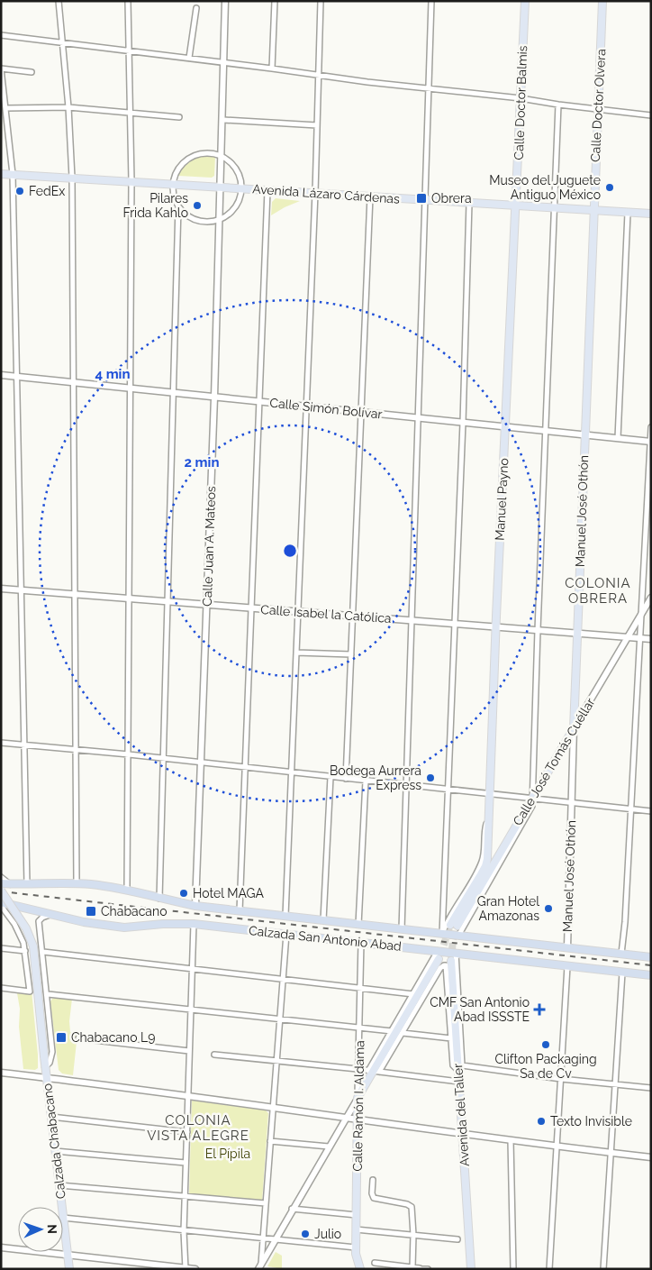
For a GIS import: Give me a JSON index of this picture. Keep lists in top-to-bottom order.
{
  "streets": {
    "highway": ["Calzada San Antonio Abad"],
    "main road": [
      "Calle Doctor Balmis",
      "Calle Doctor Olvera",
      "Avenida Lázaro Cárdenas",
      "Manuel Payno",
      "Manuel José Othón",
      "Calle José Tomás Cuéllar",
      "Calle Ramón I. Aldama",
      "Avenida del Taller",
      "Calzada Chabacano"
    ],
    "street": ["Calle Simón Bolívar", "Calle Juan A. Mateos", "Calle Isabel la Católica"]
  },
  "crossings": [
    ["Calle Doctor Balmis", "Avenida Lázaro Cárdenas"],
    ["Calle Doctor Balmis", "Manuel Payno"],
    ["Calle Doctor Olvera", "Avenida Lázaro Cárdenas"],
    ["Calle Doctor Olvera", "Manuel José Othón"],
    ["Avenida Lázaro Cárdenas", "Manuel Payno"],
    ["Avenida Lázaro Cárdenas", "Manuel José Othón"],
    ["Avenida Lázaro Cárdenas", "Calle Juan A. Mateos"],
    ["Calle Simón Bolívar", "Manuel Payno"],
    ["Calle Simón Bolívar", "Manuel José Othón"],
    ["Calle Simón Bolívar", "Calle Juan A. Mateos"],
    ["Manuel Payno", "Calle Isabel la Católica"],
    ["Manuel Payno", "Calle José Tomás Cuéllar"],
    ["Manuel José Othón", "Calle Isabel la Católica"],
    ["Manuel José Othón", "Calle José Tomás Cuéllar"],
    ["Manuel José Othón", "Calzada San Antonio Abad"],
    ["Calle Juan A. Mateos", "Calle Isabel la Católica"],
    ["Calle Juan A. Mateos", "Calzada San Antonio Abad"],
    ["Calle Isabel la Católica", "Calle José Tomás Cuéllar"],
    ["Calzada San Antonio Abad", "Calle Ramón I. Aldama"],
    ["Calzada San Antonio Abad", "Calzada Chabacano"]
  ],
  "districts": ["COLONIA OBRERA", "COLONIA VISTA ALEGRE"],
  "parks": ["El Pípila"],
  "places": {
    "other": [
      "Museo del Juguete Antiguo México",
      "FedEx",
      "Pilares Frida Kahlo",
      "Bodega Aurrera Express",
      "Hotel MAGA",
      "Gran Hotel Amazonas",
      "Clifton Packaging Sa de Cv",
      "Texto Invisible",
      "Julio"
    ],
    "transit": ["Obrera", "Chabacano", "Chabacano L9"],
    "health": ["CMF San Antonio Abad ISSSTE"]
  },
  "north": "right",
  "rings": ["4 min", "2 min"]
}
